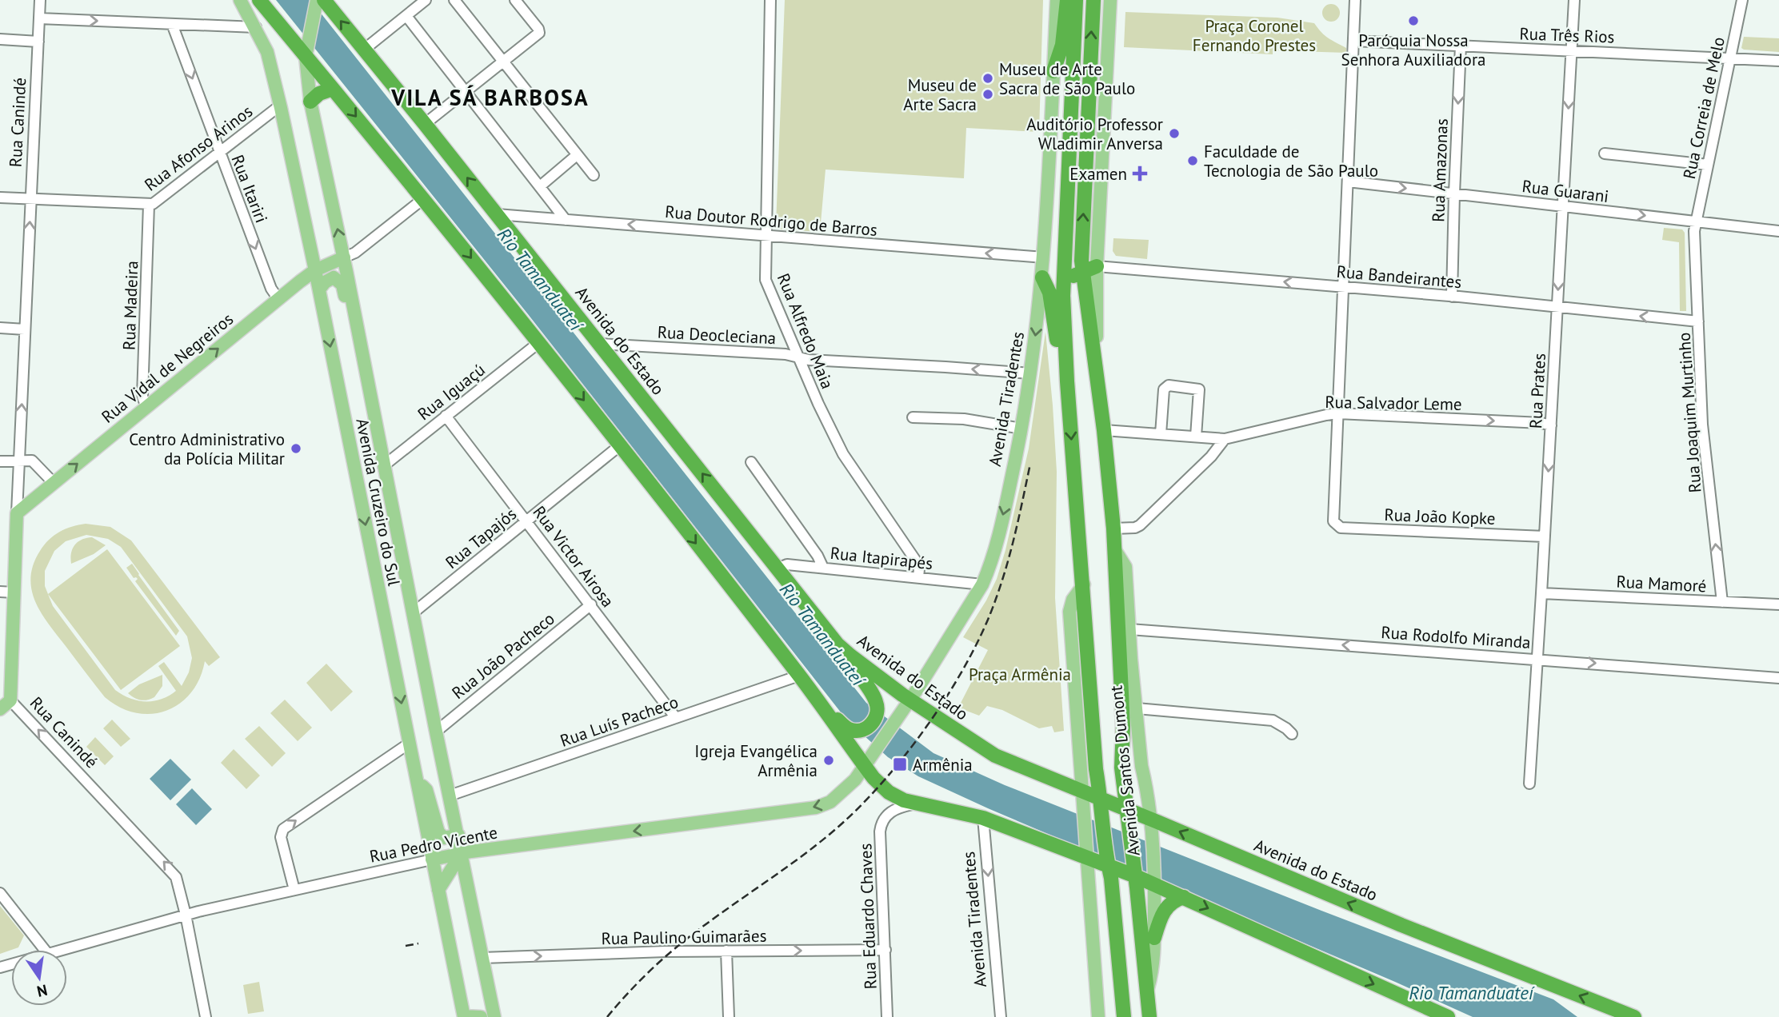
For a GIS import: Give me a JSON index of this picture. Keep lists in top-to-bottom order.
{
  "streets": {
    "highway": ["Avenida do Estado", "Avenida Santos Dumont"],
    "main road": [
      "Rua Canindé",
      "Rua Vidal de Negreiros",
      "Avenida Tiradentes",
      "Avenida Cruzeiro do Sul",
      "Rua Pedro Vicente"
    ],
    "street": [
      "Rua Três Rios",
      "Rua Correia de Melo",
      "Rua Afonso Arinos",
      "Rua Amazonas",
      "Rua Itariri",
      "Rua Guarani",
      "Rua Doutor Rodrigo de Barros",
      "Rua Bandeirantes",
      "Rua Madeira",
      "Rua Alfredo Maia",
      "Rua Deocleciana",
      "Rua Prates",
      "Rua Iguaçú",
      "Rua Salvador Leme",
      "Rua Joaquim Murtinho",
      "Rua João Kopke",
      "Rua Tapajós",
      "Rua Victor Airosa",
      "Rua Itapirapés",
      "Rua Mamoré",
      "Rua Rodolfo Miranda",
      "Rua João Pacheco",
      "Rua Luís Pacheco",
      "Rua Eduardo Chaves",
      "Rua Paulino Guimarães"
    ]
  },
  "crossings": [
    ["Rua Três Rios", "Rua Correia de Melo"],
    ["Rua Três Rios", "Rua Amazonas"],
    ["Rua Três Rios", "Rua Prates"],
    ["Rua Correia de Melo", "Rua Guarani"],
    ["Rua Correia de Melo", "Rua Joaquim Murtinho"],
    ["Rua Canindé", "Rua Afonso Arinos"],
    ["Rua Canindé", "Rua Vidal de Negreiros"],
    ["Rua Canindé", "Rua Pedro Vicente"],
    ["Rua Afonso Arinos", "Rua Itariri"],
    ["Rua Afonso Arinos", "Rua Madeira"],
    ["Rua Afonso Arinos", "Avenida Cruzeiro do Sul"],
    ["Rua Amazonas", "Rua Guarani"],
    ["Rua Amazonas", "Rua Bandeirantes"],
    ["Rua Itariri", "Rua Vidal de Negreiros"],
    ["Rua Guarani", "Rua Prates"],
    ["Rua Guarani", "Rua Joaquim Murtinho"],
    ["Rua Doutor Rodrigo de Barros", "Rua Alfredo Maia"],
    ["Rua Doutor Rodrigo de Barros", "Avenida do Estado"],
    ["Rua Bandeirantes", "Rua Prates"],
    ["Rua Bandeirantes", "Rua Joaquim Murtinho"],
    ["Rua Bandeirantes", "Avenida Santos Dumont"],
    ["Rua Madeira", "Rua Vidal de Negreiros"],
    ["Rua Alfredo Maia", "Rua Deocleciana"],
    ["Rua Alfredo Maia", "Rua Itapirapés"],
    ["Rua Deocleciana", "Avenida do Estado"],
    ["Rua Deocleciana", "Avenida Tiradentes"],
    ["Avenida do Estado", "Avenida Tiradentes"],
    ["Avenida do Estado", "Avenida Cruzeiro do Sul"],
    ["Avenida do Estado", "Rua Itapirapés"],
    ["Avenida do Estado", "Avenida Santos Dumont"],
    ["Rua Vidal de Negreiros", "Avenida Cruzeiro do Sul"],
    ["Rua Prates", "Rua Salvador Leme"],
    ["Rua Prates", "Rua João Kopke"],
    ["Rua Prates", "Rua Mamoré"],
    ["Rua Prates", "Rua Rodolfo Miranda"],
    ["Rua Iguaçú", "Avenida Cruzeiro do Sul"],
    ["Rua Iguaçú", "Rua Victor Airosa"],
    ["Avenida Tiradentes", "Rua Itapirapés"],
    ["Avenida Tiradentes", "Rua Pedro Vicente"],
    ["Rua Salvador Leme", "Rua João Kopke"],
    ["Rua Salvador Leme", "Avenida Santos Dumont"],
    ["Rua Joaquim Murtinho", "Rua Mamoré"],
    ["Avenida Cruzeiro do Sul", "Rua Tapajós"],
    ["Avenida Cruzeiro do Sul", "Rua João Pacheco"],
    ["Avenida Cruzeiro do Sul", "Rua Luís Pacheco"],
    ["Avenida Cruzeiro do Sul", "Rua Pedro Vicente"],
    ["Avenida Cruzeiro do Sul", "Rua Paulino Guimarães"],
    ["Rua Tapajós", "Rua Victor Airosa"],
    ["Rua Victor Airosa", "Rua João Pacheco"],
    ["Rua Victor Airosa", "Rua Luís Pacheco"],
    ["Rua Rodolfo Miranda", "Avenida Santos Dumont"],
    ["Rua Eduardo Chaves", "Rua Paulino Guimarães"]
  ],
  "one_way": [
    "Rua Canindé",
    "Rua Amazonas",
    "Rua Itariri",
    "Rua Doutor Rodrigo de Barros",
    "Rua Bandeirantes",
    "Rua Vidal de Negreiros",
    "Rua Prates",
    "Avenida Tiradentes",
    "Rua Salvador Leme",
    "Rua Joaquim Murtinho",
    "Rua Pedro Vicente",
    "Rua Paulino Guimarães"
  ],
  "districts": ["VILA SÁ BARBOSA"],
  "water": ["Rio Tamanduateí"],
  "parks": ["Praça Coronel Fernando Prestes", "Praça Armênia"],
  "places": {
    "other": [
      "Paróquia Nossa Senhora Auxiliadora",
      "Museu de Arte Sacra de São Paulo",
      "Museu de Arte Sacra",
      "Auditório Professor Wladimir Anversa",
      "Faculdade de Tecnologia de São Paulo",
      "Centro Administrativo da Polícia Militar",
      "Igreja Evangélica Armênia"
    ],
    "health": ["Examen"],
    "transit": ["Armênia"]
  },
  "north": "bottom"
}
